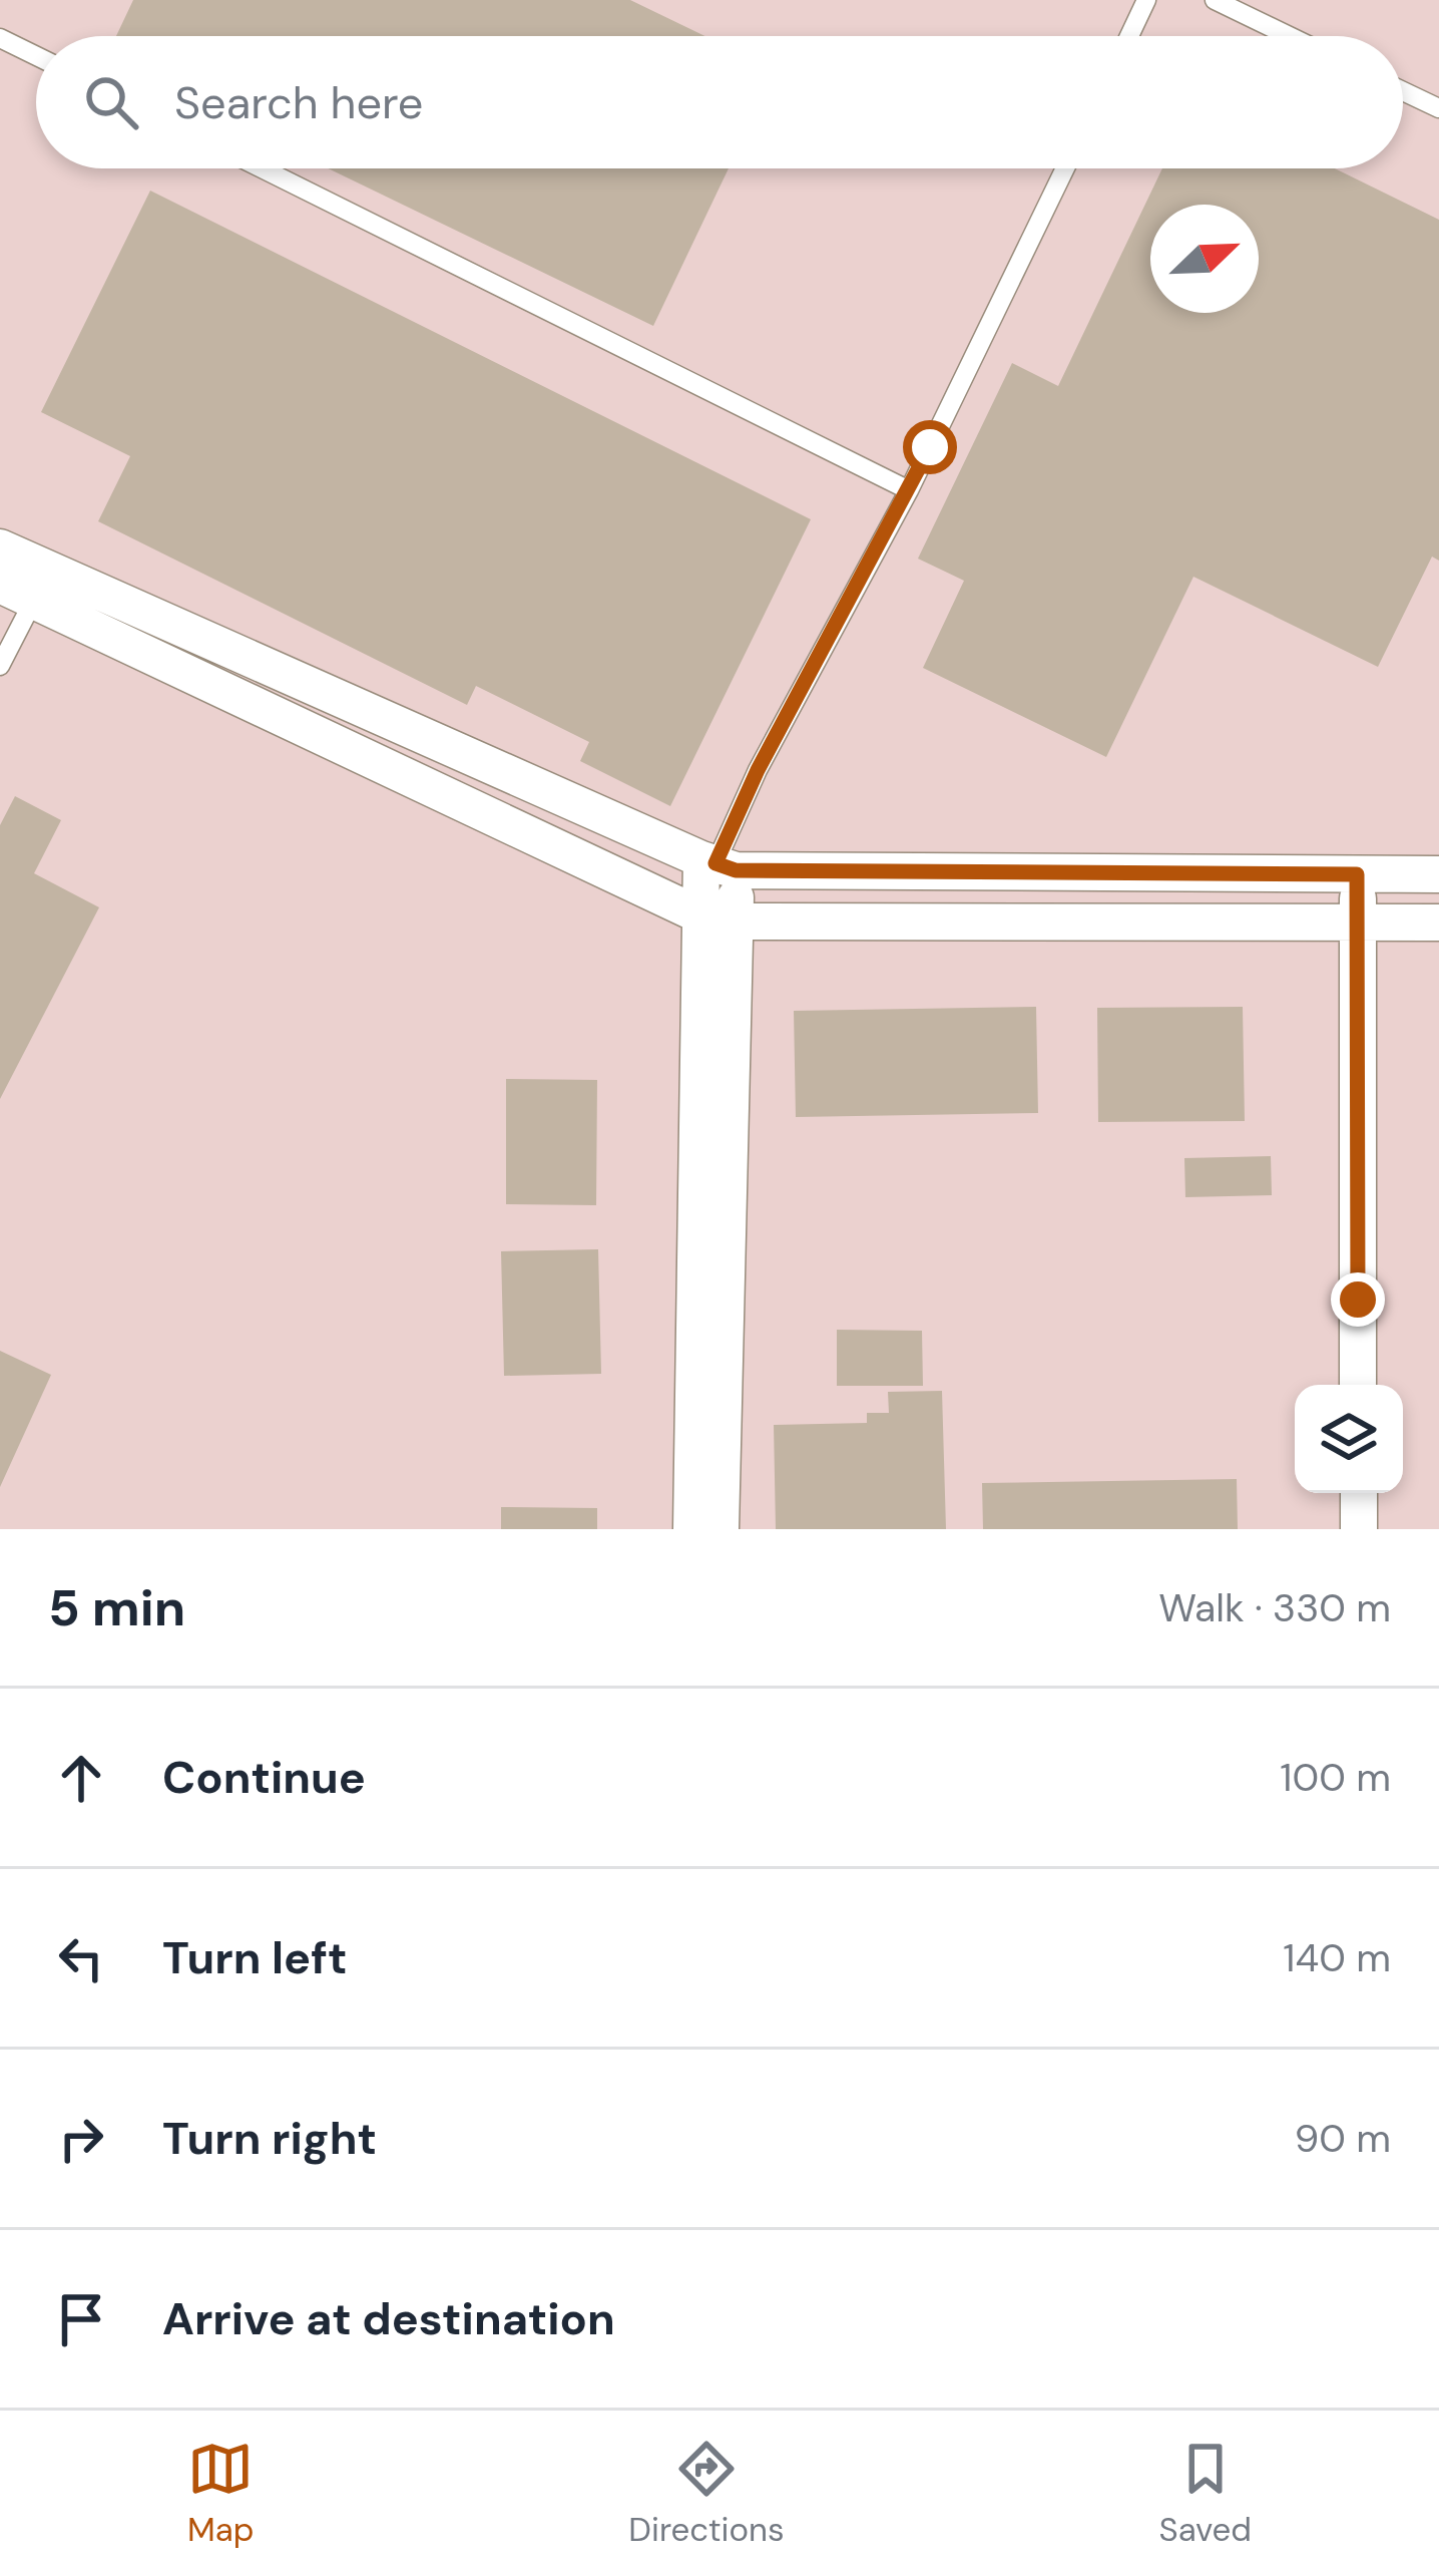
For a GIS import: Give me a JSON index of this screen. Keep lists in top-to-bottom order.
{
  "north": "top right",
  "page": {
    "search": "Search here",
    "heading": ["5 min", "Walk · 330 m"],
    "list": [
      ["Continue", "100 m"],
      ["Turn left", "140 m"],
      ["Turn right", "90 m"],
      "Arrive at destination"
    ],
    "nav": ["Map", "Directions", "Saved"]
  }
}
